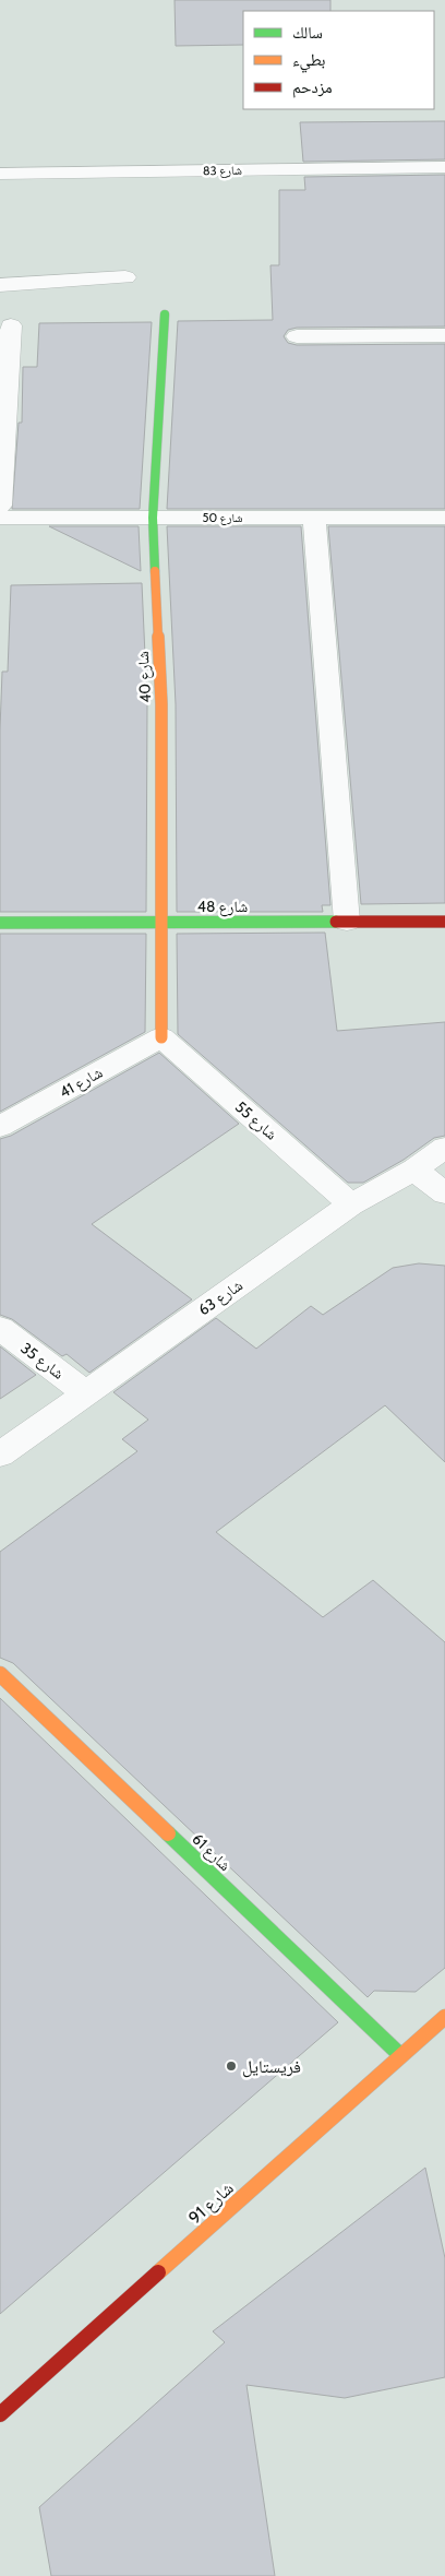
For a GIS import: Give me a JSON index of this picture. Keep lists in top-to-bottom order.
{
  "streets": {
    "street": [
      "شارع 83",
      "شارع 50",
      "شارع 40",
      "شارع 48",
      "شارع 41",
      "شارع 55",
      "شارع 63",
      "شارع 35",
      "شارع 61",
      "شارع 91"
    ]
  },
  "crossings": [
    ["شارع 50", "شارع 40"],
    ["شارع 40", "شارع 48"],
    ["شارع 40", "شارع 41"],
    ["شارع 40", "شارع 55"],
    ["شارع 41", "شارع 55"],
    ["شارع 55", "شارع 63"],
    ["شارع 63", "شارع 35"],
    ["شارع 61", "شارع 91"]
  ],
  "places": ["فريستايل"],
  "legend": ["سالك", "بطيء", "مزدحم"]
}
